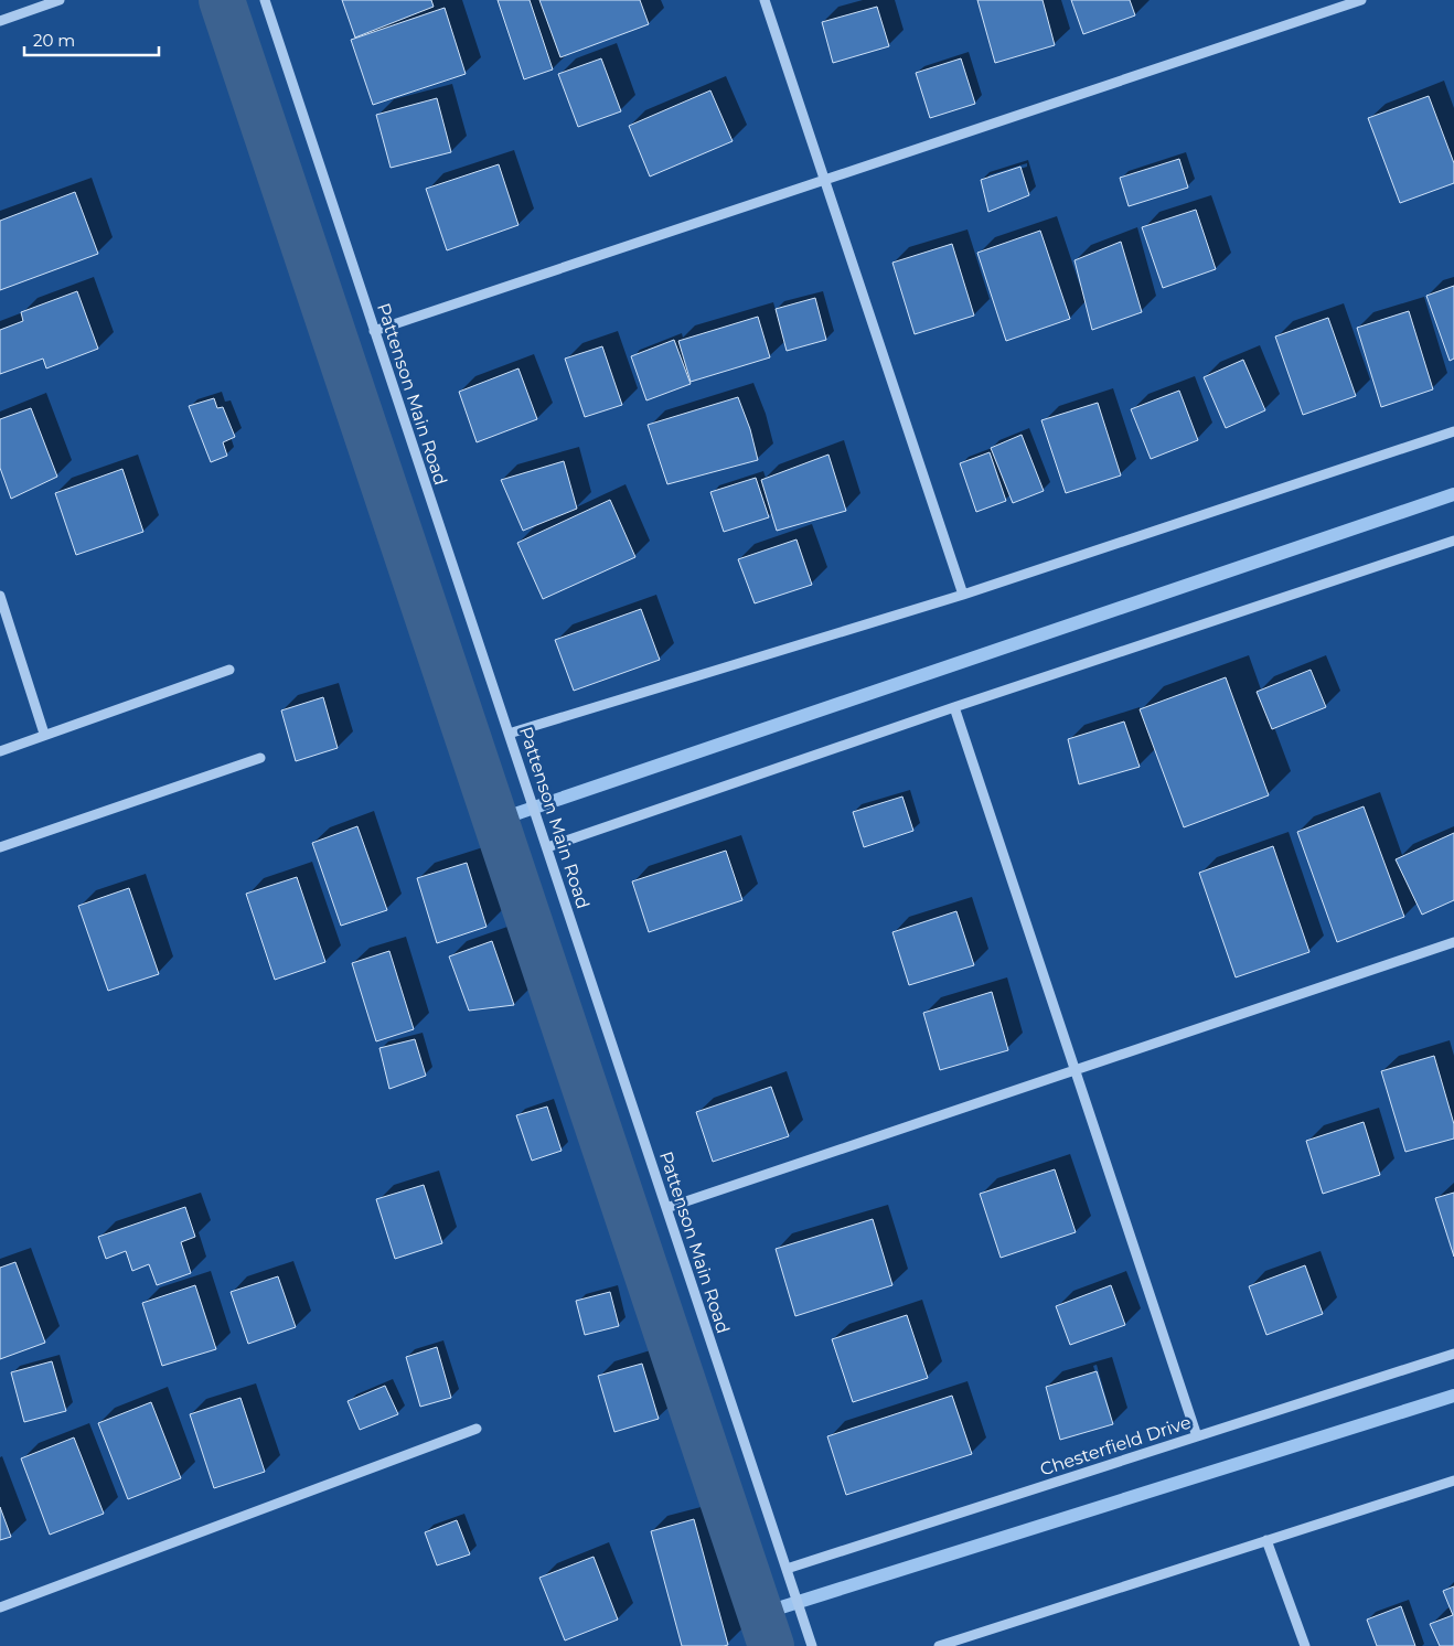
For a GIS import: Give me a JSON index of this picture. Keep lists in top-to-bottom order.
{
  "streets": {
    "street": ["Pattenson Main Road", "Chesterfield Drive"]
  },
  "crossings": [
    ["Pattenson Main Road", "Chesterfield Drive"]
  ],
  "scale_bar": "20 m"
}
